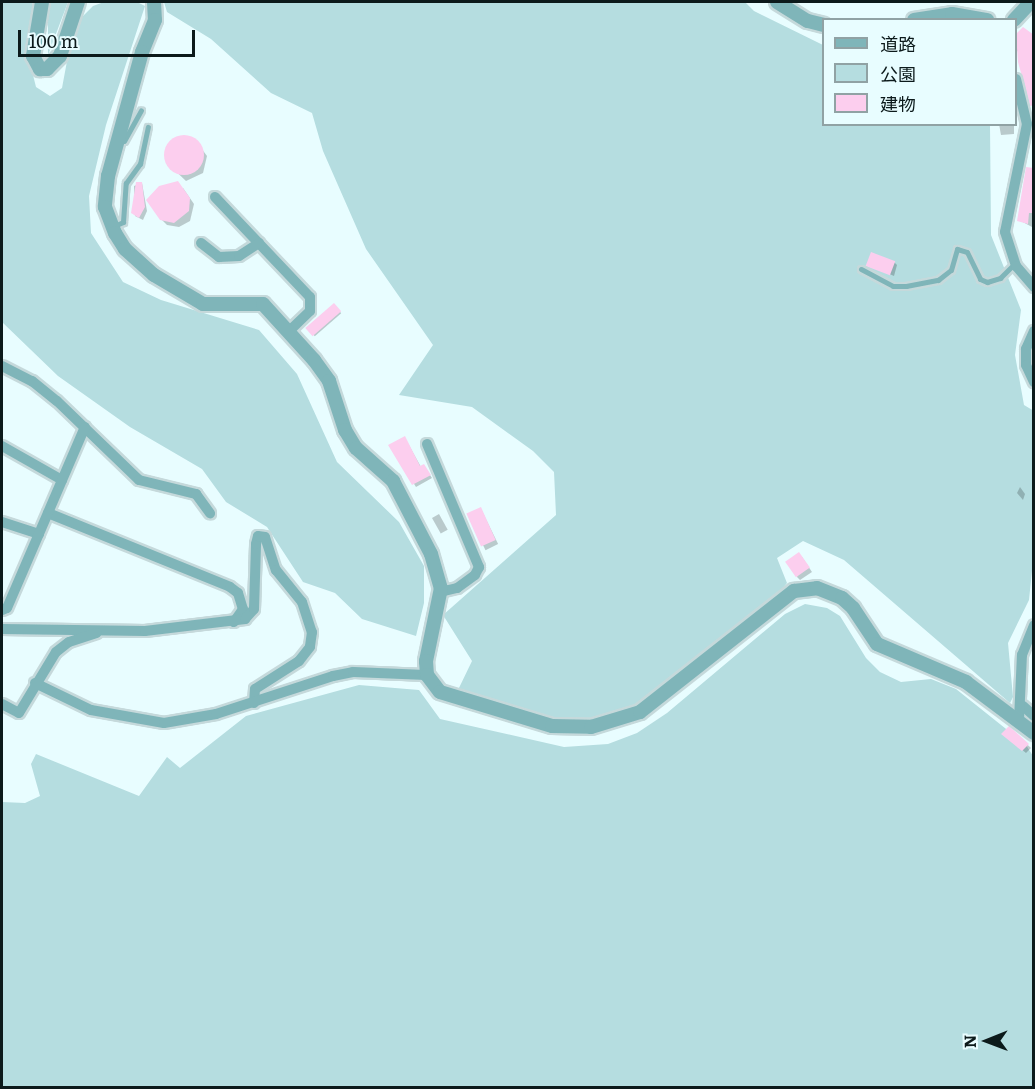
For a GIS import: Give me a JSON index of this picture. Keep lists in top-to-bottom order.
{
  "legend": ["道路", "公園", "建物"],
  "scale_bar": "100 m",
  "north": "left"
}
